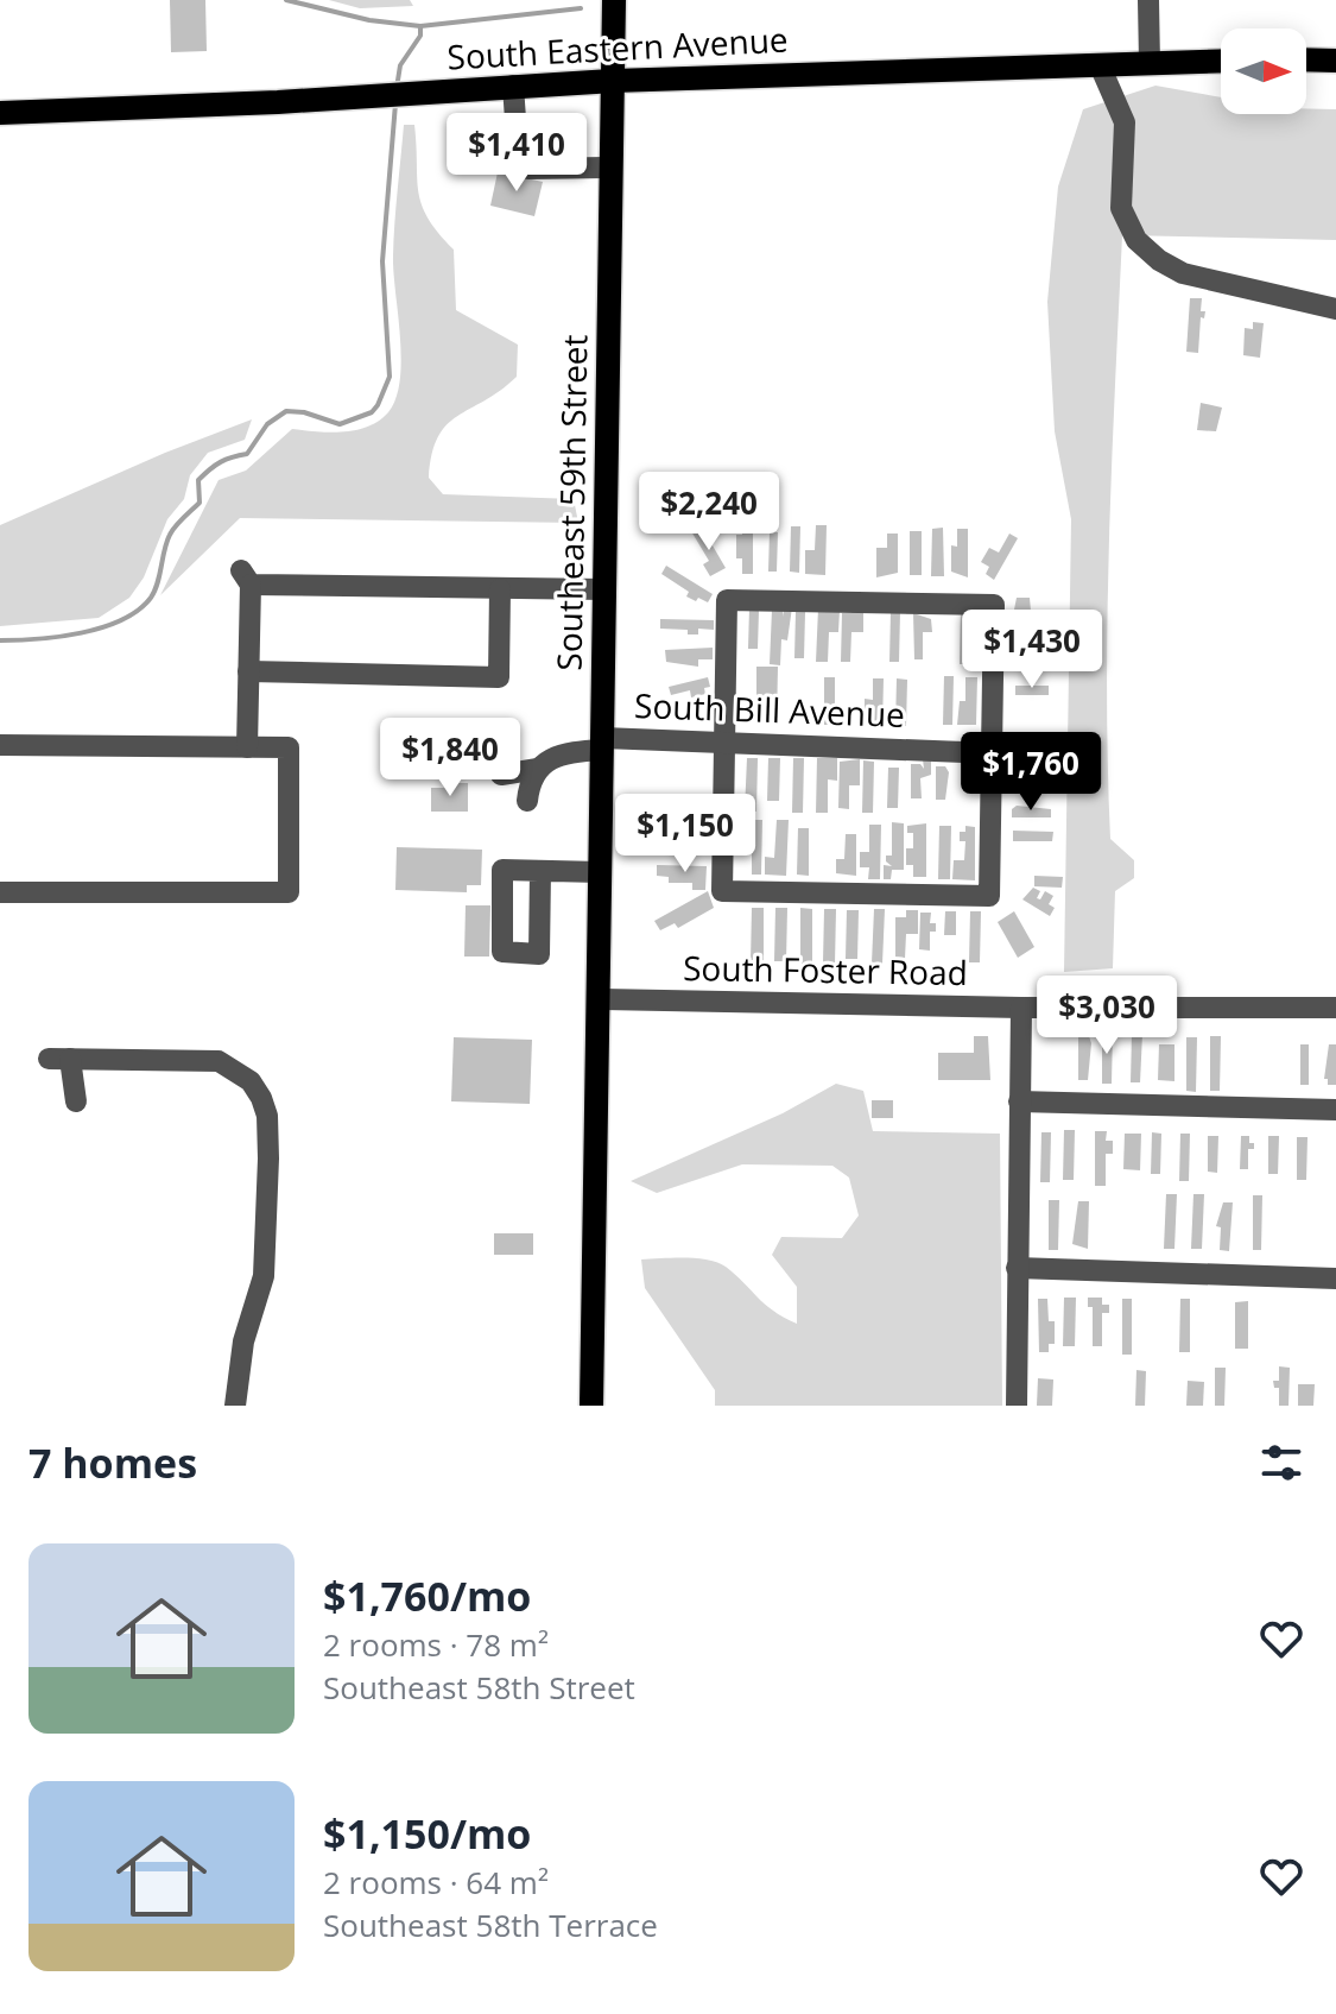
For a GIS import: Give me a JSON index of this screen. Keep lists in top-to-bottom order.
{
  "streets": {
    "main road": ["South Eastern Avenue", "Southeast 59th Street"],
    "street": ["South Bill Avenue", "South Foster Road"]
  },
  "crossings": [
    ["South Eastern Avenue", "Southeast 59th Street"],
    ["Southeast 59th Street", "South Bill Avenue"],
    ["Southeast 59th Street", "South Foster Road"]
  ],
  "north": "right",
  "page": {
    "price": [
      "$1,410",
      "$2,240",
      "$1,430",
      "$1,840",
      "$1,760",
      "$1,150",
      "$3,030"
    ],
    "heading": "7 homes",
    "list": [
      {
        "name": "$1,760/mo",
        "note": "2 rooms · 78 m² · Southeast 58th Street"
      },
      {
        "name": "$1,150/mo",
        "note": "2 rooms · 64 m² · Southeast 58th Terrace"
      }
    ]
  }
}
